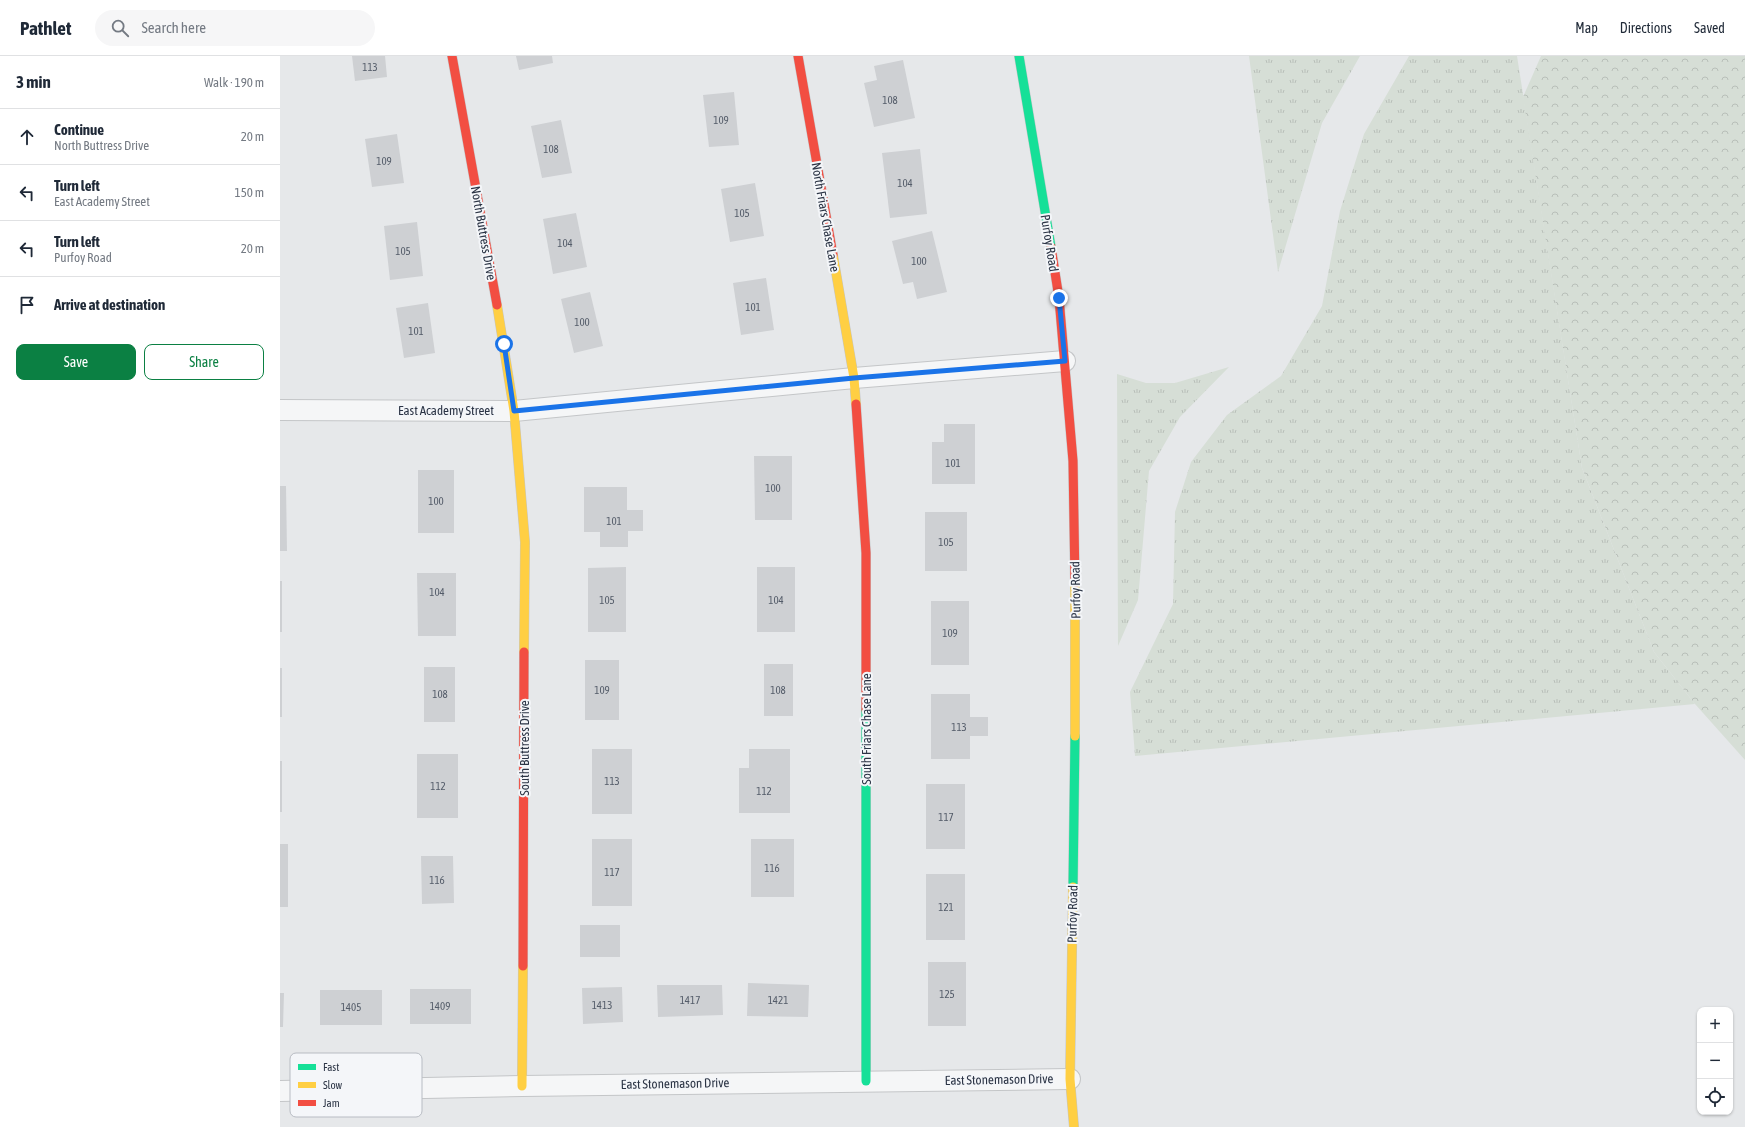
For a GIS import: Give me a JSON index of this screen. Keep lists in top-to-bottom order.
{
  "streets": {
    "street": [
      "North Friars Chase Lane",
      "North Buttress Drive",
      "Purfoy Road",
      "East Academy Street",
      "South Friars Chase Lane",
      "South Buttress Drive",
      "East Stonemason Drive"
    ]
  },
  "crossings": [
    ["North Friars Chase Lane", "East Academy Street"],
    ["North Friars Chase Lane", "South Friars Chase Lane"],
    ["North Buttress Drive", "East Academy Street"],
    ["North Buttress Drive", "South Buttress Drive"],
    ["Purfoy Road", "East Academy Street"],
    ["Purfoy Road", "East Stonemason Drive"],
    ["East Academy Street", "South Friars Chase Lane"],
    ["East Academy Street", "South Buttress Drive"],
    ["South Friars Chase Lane", "East Stonemason Drive"],
    ["South Buttress Drive", "East Stonemason Drive"]
  ],
  "house_numbers": [
    "113",
    "108",
    "109",
    "108",
    "109",
    "104",
    "105",
    "104",
    "105",
    "100",
    "101",
    "100",
    "101",
    "101",
    "100",
    "100",
    "101",
    "105",
    "104",
    "105",
    "104",
    "109",
    "109",
    "108",
    "108",
    "113",
    "113",
    "112",
    "112",
    "117",
    "116",
    "117",
    "116",
    "121",
    "125",
    "1417",
    "1421",
    "1413",
    "1409",
    "1405"
  ],
  "legend": ["Fast", "Slow", "Jam"],
  "page": {
    "header": "Pathlet",
    "search": "Search here",
    "nav": ["Map", "Directions", "Saved"],
    "heading": ["3 min", "Walk · 190 m"],
    "list": [
      ["Continue", "North Buttress Drive", "20 m"],
      ["Turn left", "East Academy Street", "150 m"],
      ["Turn left", "Purfoy Road", "20 m"],
      "Arrive at destination"
    ],
    "buttons": ["Save", "Share"],
    "map_buttons": ["+", "−"]
  }
}
